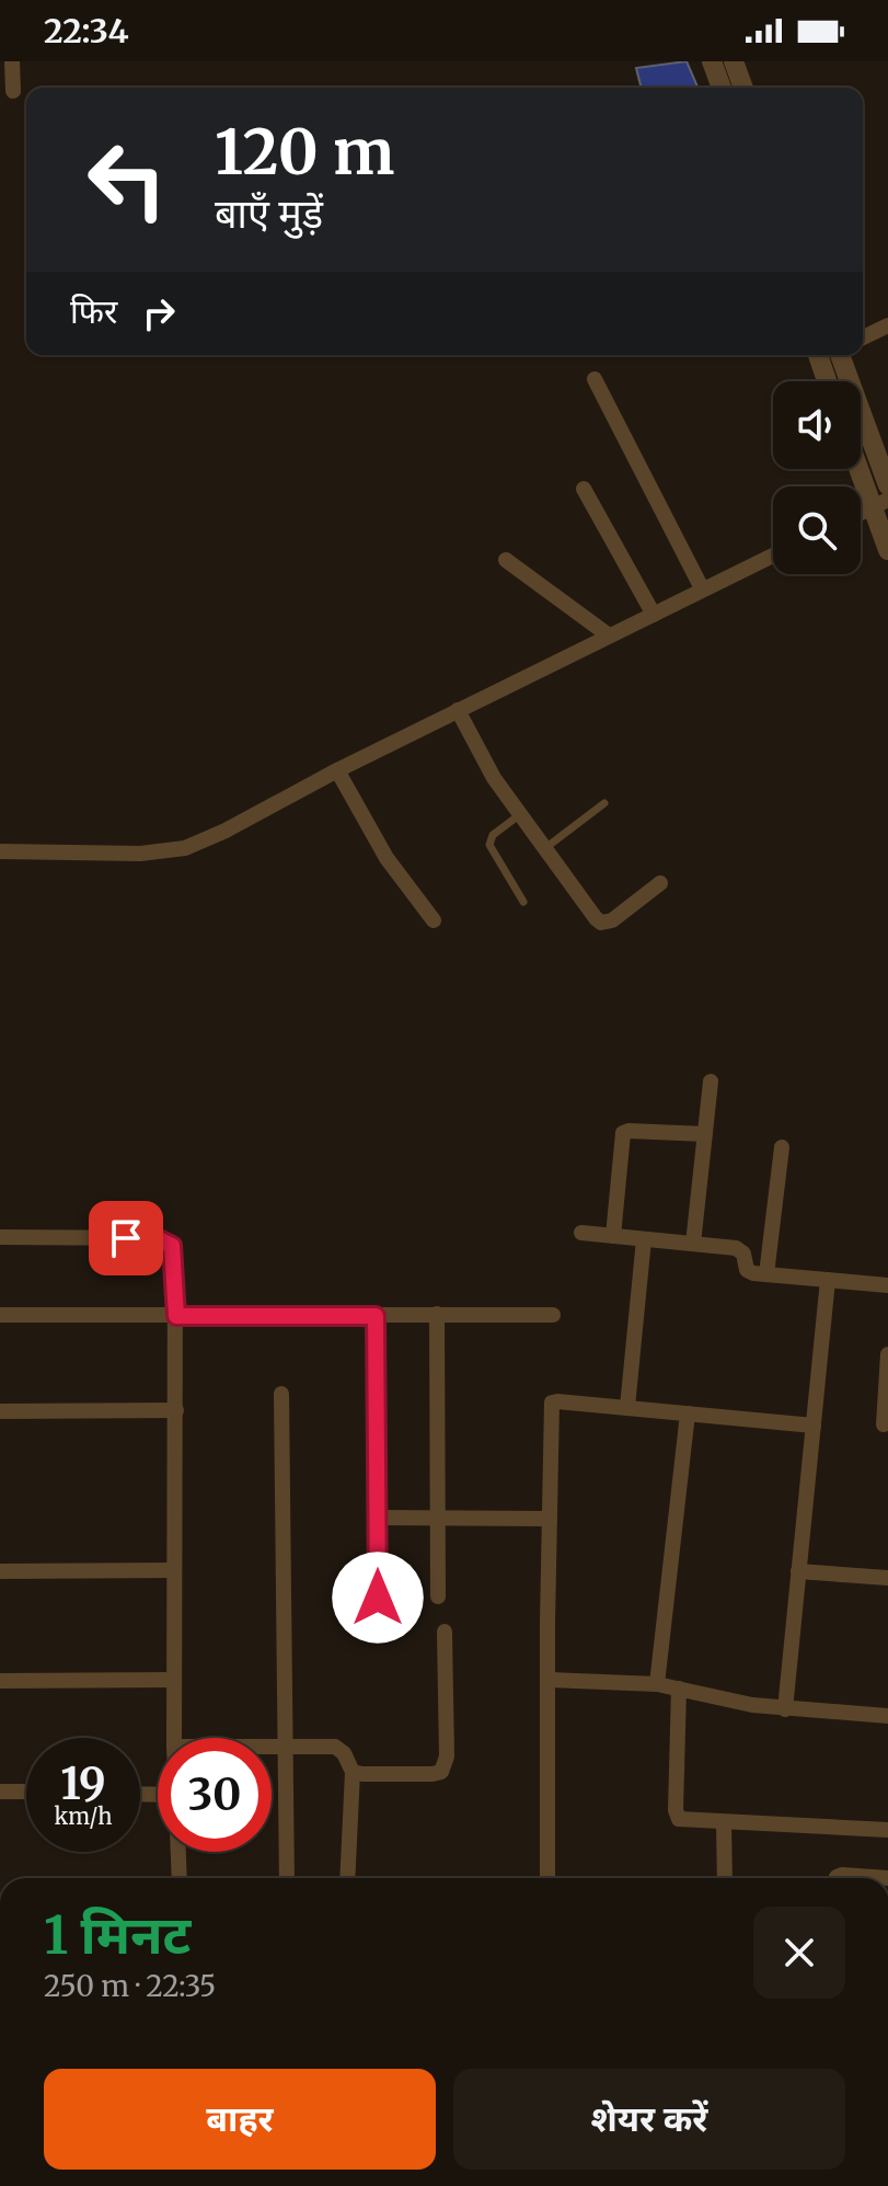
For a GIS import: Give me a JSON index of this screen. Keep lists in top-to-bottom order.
{
  "page": {
    "status": "22:34",
    "turn": ["120 m", "बाएँ मुड़ें"],
    "then": "फिर",
    "speed": "19 km/h",
    "limit": "30",
    "heading": ["1 मिनट", "250 m · 22:35"],
    "buttons": ["बाहर", "शेयर करें"]
  }
}
